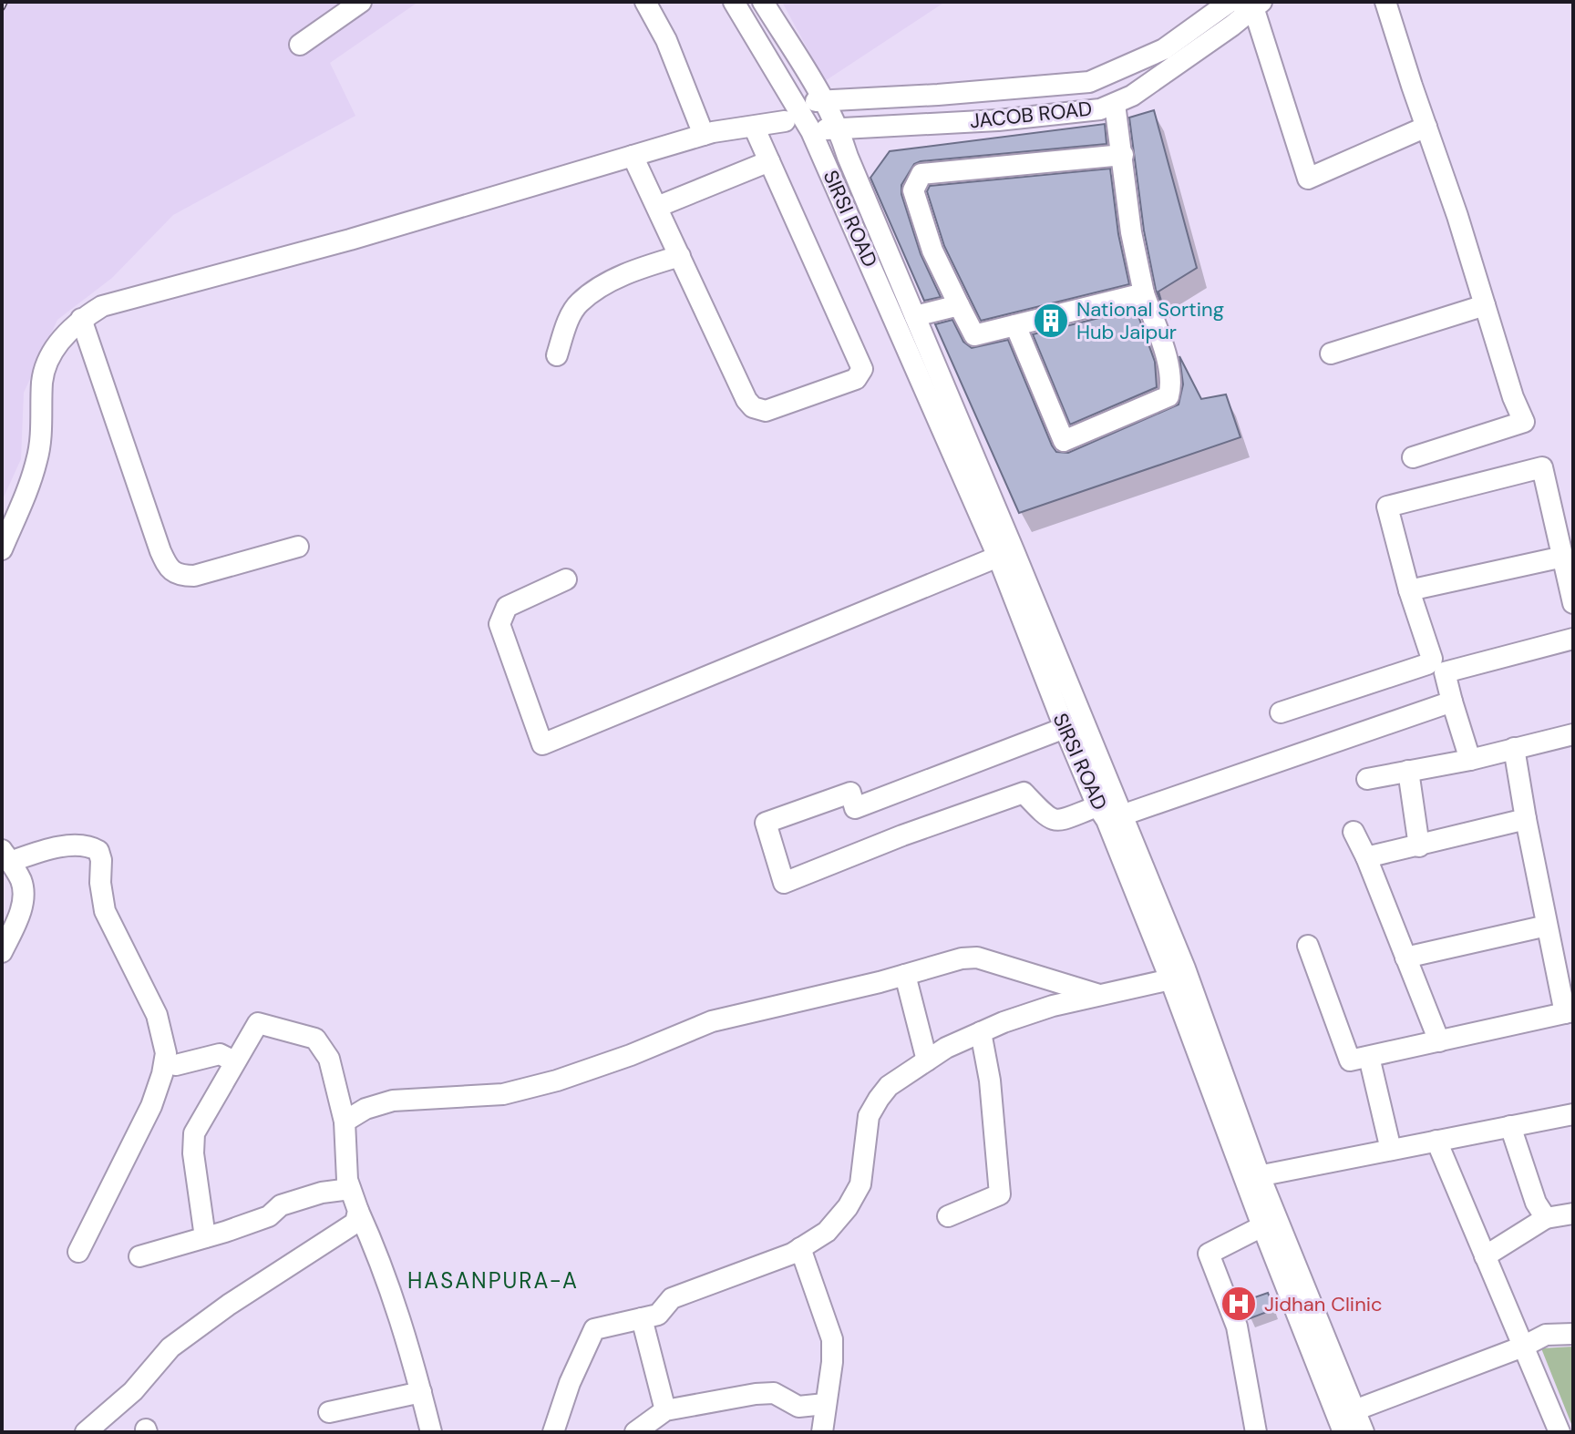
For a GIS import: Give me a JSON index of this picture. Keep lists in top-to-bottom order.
{
  "streets": {
    "street": ["JACOB ROAD", "SIRSI ROAD"]
  },
  "crossings": [
    ["JACOB ROAD", "SIRSI ROAD"]
  ],
  "districts": ["HASANPURA-A"],
  "places": {
    "building": ["National Sorting Hub Jaipur"],
    "hospital": ["Jidhan Clinic"]
  }
}
